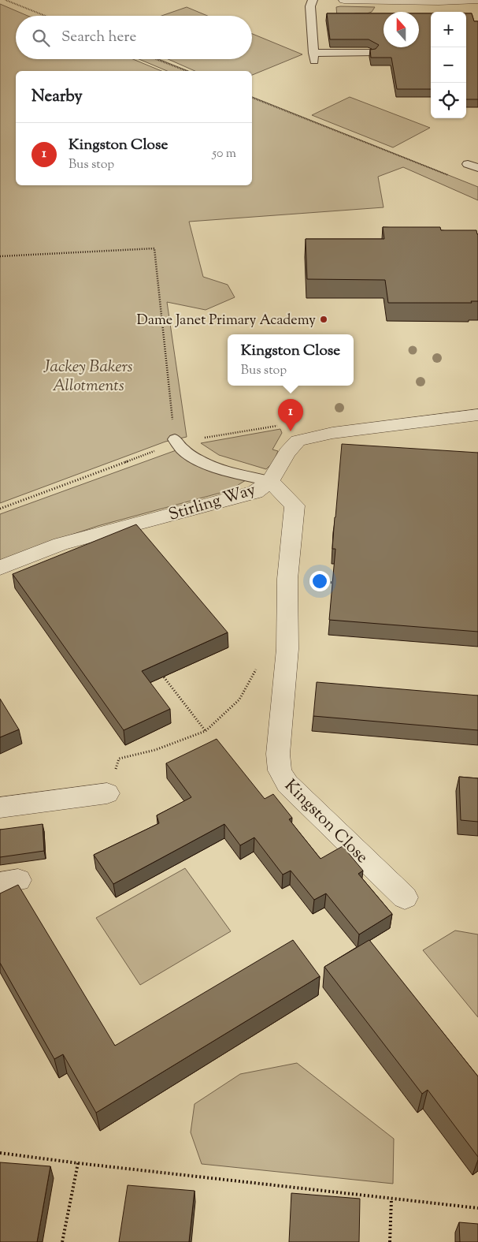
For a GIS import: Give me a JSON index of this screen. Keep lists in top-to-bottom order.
{
  "streets": {
    "street": ["Stirling Way", "Kingston Close"]
  },
  "crossings": [
    ["Stirling Way", "Kingston Close"]
  ],
  "parks": ["Jackey Bakers Allotments"],
  "places": ["Dame Janet Primary Academy"],
  "north": "top",
  "page": {
    "map_buttons": ["+", "−"],
    "search": "Search here",
    "heading": "Nearby",
    "list": [
      {
        "mark": "1",
        "name": "Kingston Close",
        "note": "Bus stop",
        "value": "50 m"
      }
    ],
    "popup": ["Kingston Close", "Bus stop"],
    "pins": "1"
  }
}
